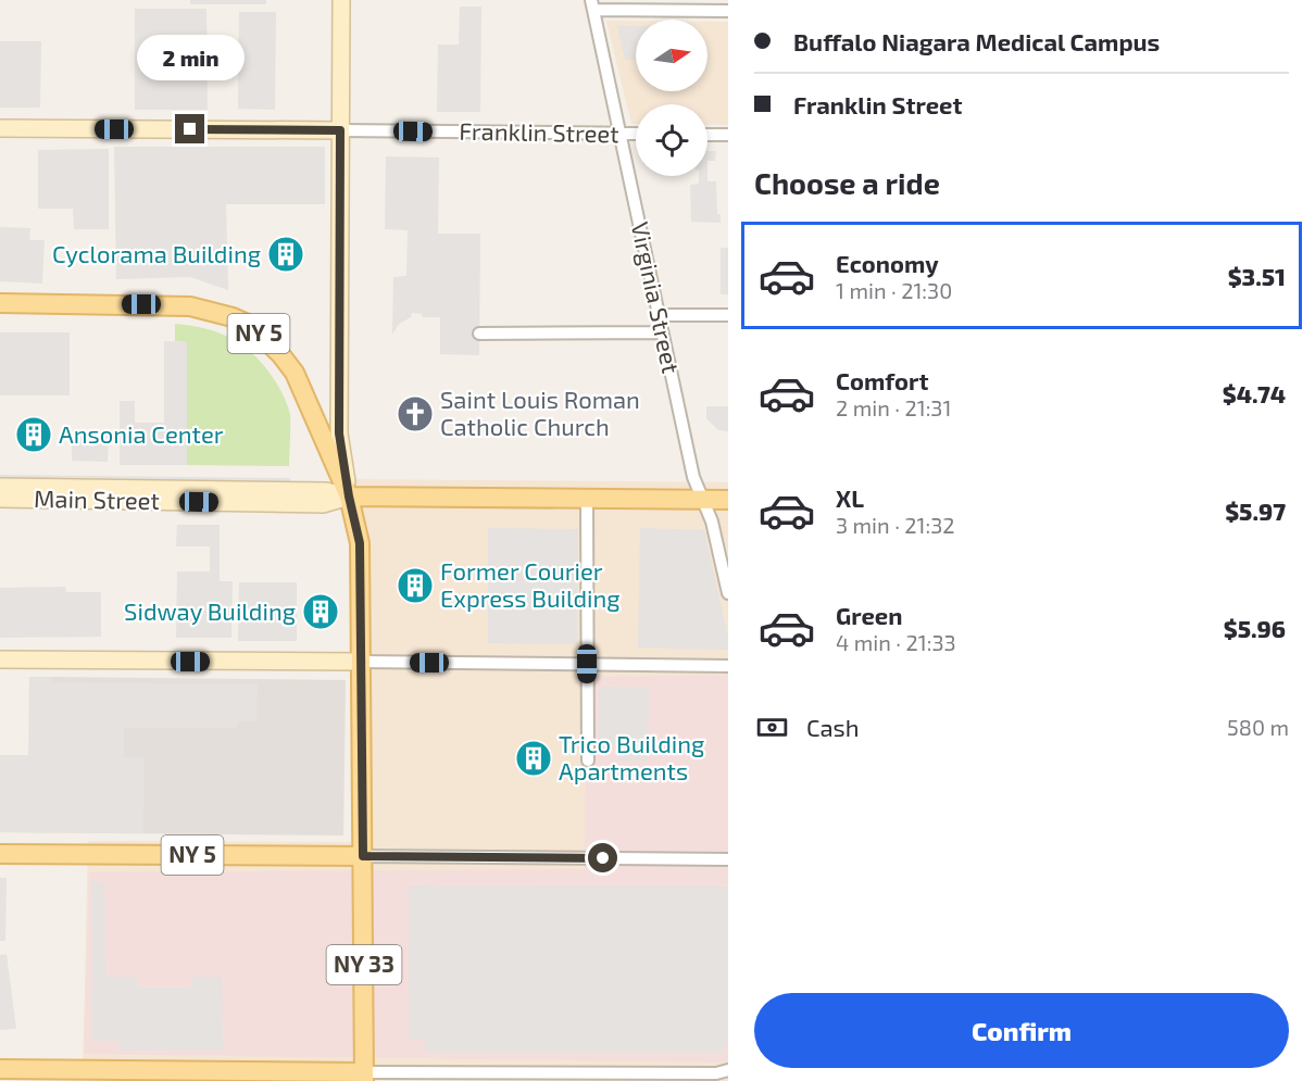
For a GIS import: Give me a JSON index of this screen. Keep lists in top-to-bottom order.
{
  "streets": {
    "main road": [
      "Franklin Street",
      "NY 5",
      "Main Street",
      "NY 33"
    ],
    "street": ["Virginia Street"]
  },
  "crossings": [
    ["Franklin Street", "Virginia Street"],
    ["NY 5", "Main Street"],
    ["NY 5", "NY 33"]
  ],
  "places": {
    "building": [
      "Cyclorama Building",
      "Ansonia Center",
      "Former Courier Express Building",
      "Sidway Building",
      "Trico Building Apartments"
    ],
    "church": ["Saint Louis Roman Catholic Church"]
  },
  "north": "right",
  "page": {
    "banner": ["Buffalo Niagara Medical Campus", "Franklin Street"],
    "bubble": "2 min",
    "heading": "Choose a ride",
    "list": [
      {
        "name": "Economy",
        "note": "1 min · 21:30",
        "value": "$3.51"
      },
      {
        "name": "Comfort",
        "note": "2 min · 21:31",
        "value": "$4.74"
      },
      {
        "name": "XL",
        "note": "3 min · 21:32",
        "value": "$5.97"
      },
      {
        "name": "Green",
        "note": "4 min · 21:33",
        "value": "$5.96"
      }
    ],
    "pay": ["Cash", "580 m"],
    "buttons": "Confirm"
  }
}
